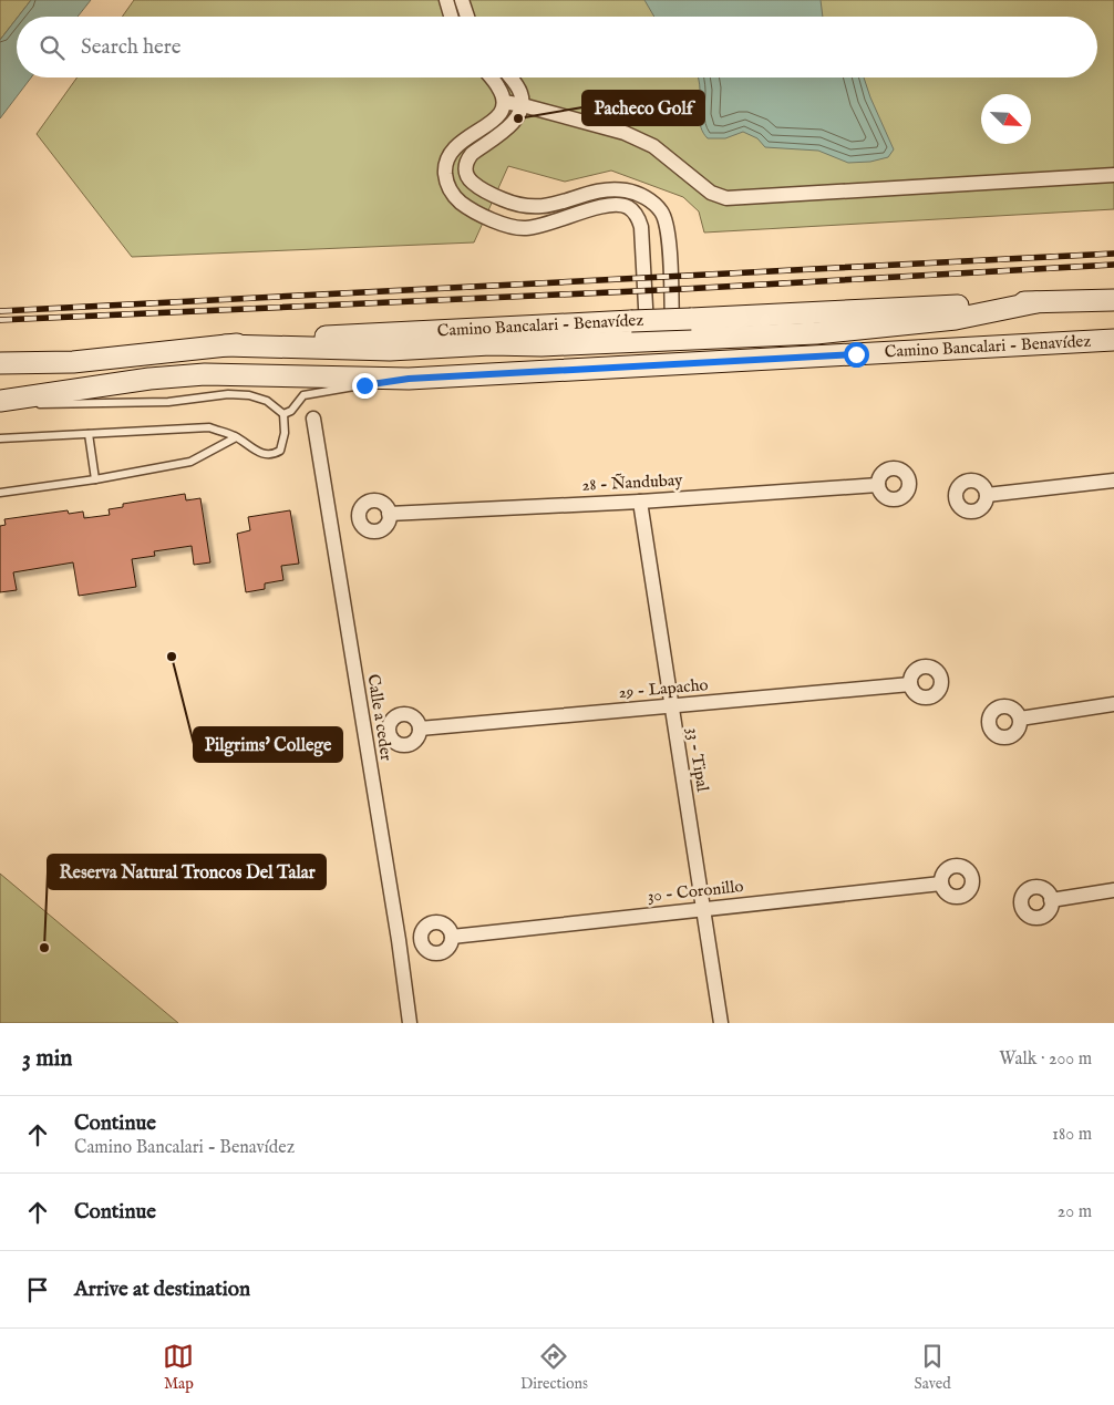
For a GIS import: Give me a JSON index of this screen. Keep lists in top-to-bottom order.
{
  "streets": {
    "main road": ["Camino Bancalari - Benavídez"],
    "street": [
      "28 - Ñandubay",
      "29 - Lapacho",
      "Calle a ceder",
      "33 - Tipal",
      "30 - Coronillo"
    ]
  },
  "crossings": [
    ["28 - Ñandubay", "33 - Tipal"],
    ["29 - Lapacho", "33 - Tipal"],
    ["33 - Tipal", "30 - Coronillo"]
  ],
  "places": ["Pacheco Golf", "Pilgrims' College", "Reserva Natural Troncos Del Talar"],
  "north": "bottom right",
  "page": {
    "search": "Search here",
    "heading": ["3 min", "Walk · 200 m"],
    "list": [
      ["Continue", "Camino Bancalari - Benavídez", "180 m"],
      ["Continue", "20 m"],
      "Arrive at destination"
    ],
    "nav": ["Map", "Directions", "Saved"]
  }
}
